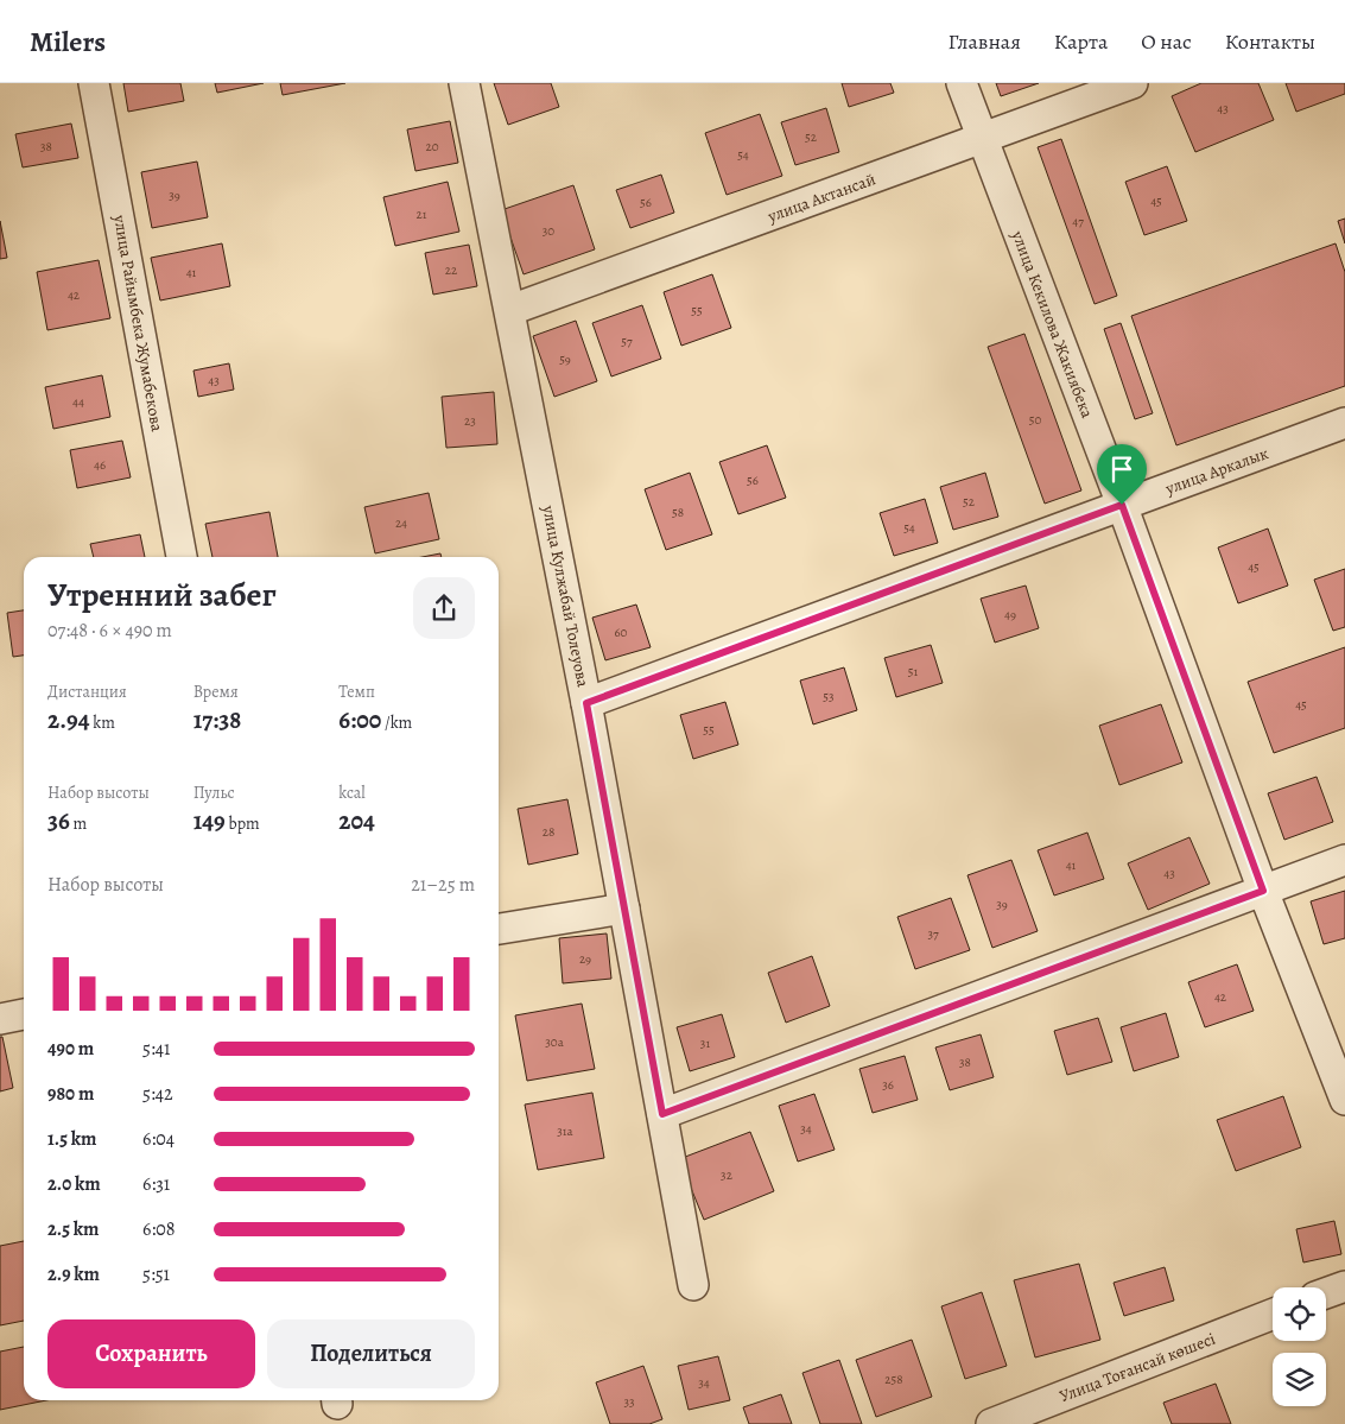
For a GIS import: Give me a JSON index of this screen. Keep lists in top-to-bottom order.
{
  "streets": {
    "street": [
      "улица Актансай",
      "улица Райымбека Жумабекова",
      "улица Кекилова Жакиябека",
      "улица Аркалык",
      "улица Кулжабай Толеуова",
      "Улица Тоғансай көшесі"
    ]
  },
  "crossings": [
    ["улица Актансай", "улица Кекилова Жакиябека"],
    ["улица Актансай", "улица Кулжабай Толеуова"],
    ["улица Кекилова Жакиябека", "улица Аркалык"],
    ["улица Аркалык", "улица Кулжабай Толеуова"]
  ],
  "house_numbers": [
    "43",
    "52",
    "38",
    "20",
    "54",
    "39",
    "45",
    "56",
    "21",
    "47",
    "30",
    "22",
    "41",
    "42",
    "55",
    "57",
    "59",
    "43",
    "44",
    "50",
    "23",
    "46",
    "56",
    "52",
    "58",
    "24",
    "54",
    "45",
    "49",
    "60",
    "51",
    "53",
    "45",
    "55",
    "28",
    "41",
    "43",
    "39",
    "37",
    "29",
    "42",
    "30а",
    "31",
    "38",
    "36",
    "34",
    "31а",
    "32",
    "258",
    "34",
    "33"
  ],
  "page": {
    "header": "Milers",
    "nav": [
      "Главная",
      "Карта",
      "О нас",
      "Контакты"
    ],
    "heading": ["Утренний забег", "07:48 · 6 × 490 m"],
    "stats": [
      ["Дистанция", "2.94 km"],
      ["Время", "17:38"],
      ["Темп", "6:00 /km"],
      ["Набор высоты", "36 m"],
      ["Пульс", "149 bpm"],
      ["kcal", "204"]
    ],
    "chart": ["Набор высоты", "21–25 m"],
    "list": [
      {
        "name": "490 m",
        "note": "5:41"
      },
      {
        "name": "980 m",
        "note": "5:42"
      },
      {
        "name": "1.5 km",
        "note": "6:04"
      },
      {
        "name": "2.0 km",
        "note": "6:31"
      },
      {
        "name": "2.5 km",
        "note": "6:08"
      },
      {
        "name": "2.9 km",
        "note": "5:51"
      }
    ],
    "buttons": ["Сохранить", "Поделиться"]
  }
}
